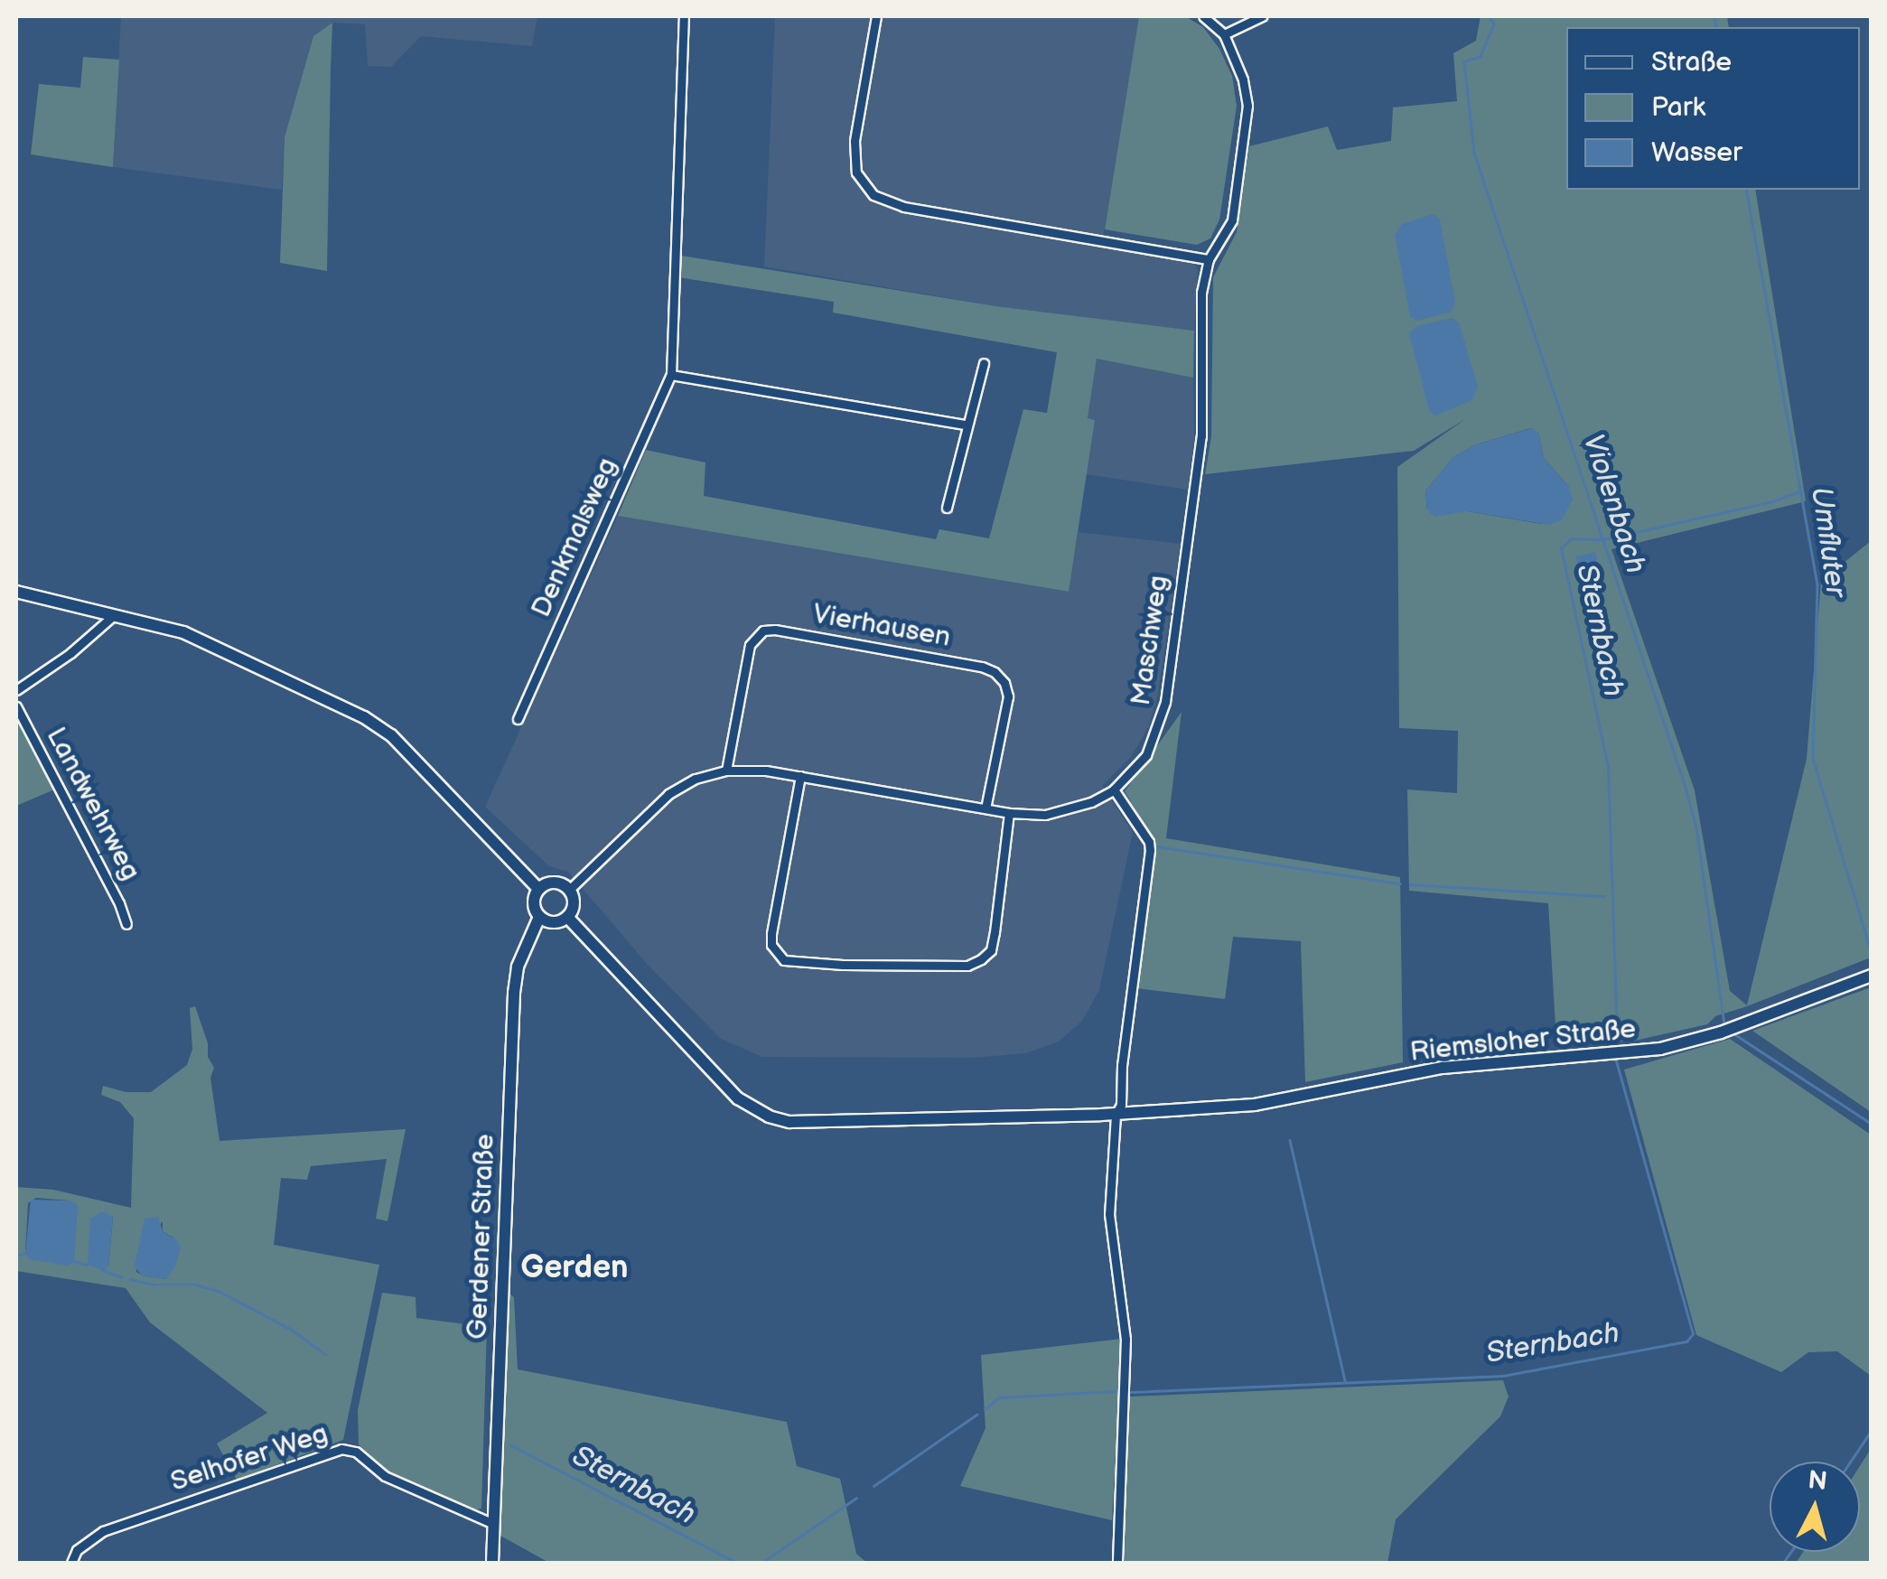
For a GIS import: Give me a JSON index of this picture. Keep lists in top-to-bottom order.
{
  "streets": {
    "main road": ["Riemsloher Straße", "Gerdener Straße"],
    "street": [
      "Denkmalsweg",
      "Vierhausen",
      "Maschweg",
      "Landwehrweg",
      "Selhofer Weg"
    ]
  },
  "crossings": [
    ["Vierhausen", "Maschweg"],
    ["Maschweg", "Riemsloher Straße"],
    ["Maschweg", "Gerdener Straße"],
    ["Riemsloher Straße", "Gerdener Straße"],
    ["Gerdener Straße", "Selhofer Weg"]
  ],
  "districts": ["Gerden"],
  "water": ["Violenbach", "Umfluter", "Sternbach"],
  "legend": ["Straße", "Park", "Wasser"],
  "north": "top"
}
